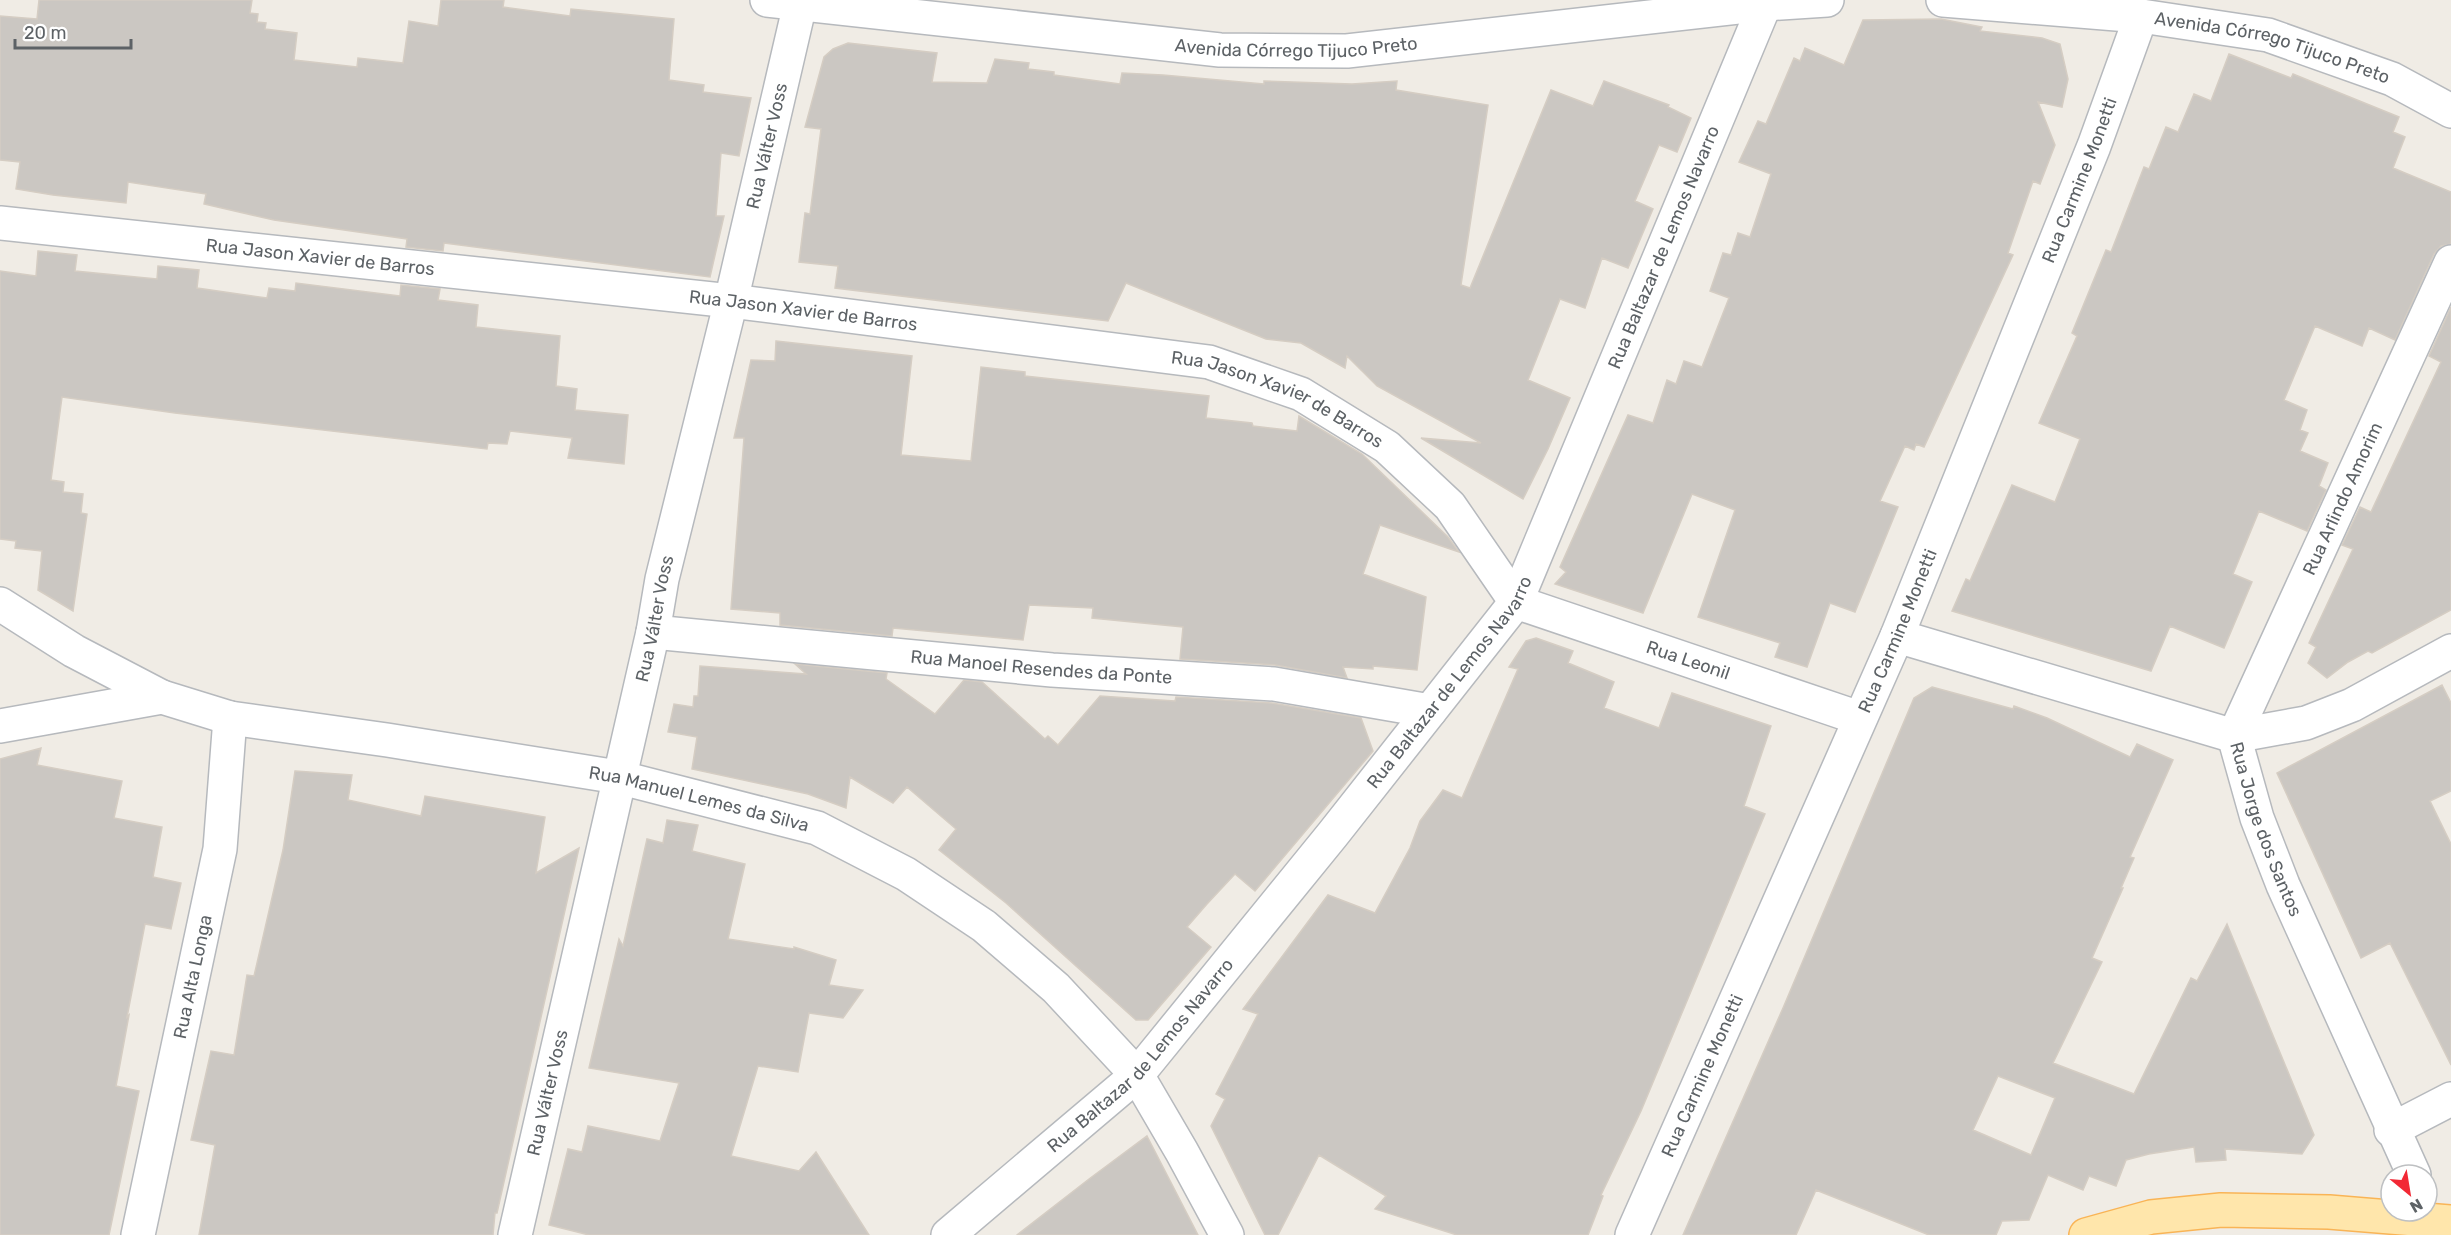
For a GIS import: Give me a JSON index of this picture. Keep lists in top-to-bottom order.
{
  "streets": {
    "street": [
      "Avenida Córrego Tijuco Preto",
      "Rua Válter Voss",
      "Rua Carmine Monetti",
      "Rua Baltazar de Lemos Navarro",
      "Rua Jason Xavier de Barros",
      "Rua Arlindo Amorim",
      "Rua Leonil",
      "Rua Manoel Resendes da Ponte",
      "Rua Manuel Lemes da Silva",
      "Rua Jorge dos Santos",
      "Rua Alta Longa"
    ]
  },
  "crossings": [
    ["Avenida Córrego Tijuco Preto", "Rua Válter Voss"],
    ["Avenida Córrego Tijuco Preto", "Rua Carmine Monetti"],
    ["Avenida Córrego Tijuco Preto", "Rua Baltazar de Lemos Navarro"],
    ["Rua Válter Voss", "Rua Jason Xavier de Barros"],
    ["Rua Válter Voss", "Rua Manoel Resendes da Ponte"],
    ["Rua Válter Voss", "Rua Manuel Lemes da Silva"],
    ["Rua Carmine Monetti", "Rua Leonil"],
    ["Rua Carmine Monetti", "Rua Jorge dos Santos"],
    ["Rua Baltazar de Lemos Navarro", "Rua Jason Xavier de Barros"],
    ["Rua Baltazar de Lemos Navarro", "Rua Leonil"],
    ["Rua Baltazar de Lemos Navarro", "Rua Manoel Resendes da Ponte"],
    ["Rua Baltazar de Lemos Navarro", "Rua Manuel Lemes da Silva"],
    ["Rua Jason Xavier de Barros", "Rua Leonil"],
    ["Rua Arlindo Amorim", "Rua Jorge dos Santos"],
    ["Rua Manuel Lemes da Silva", "Rua Alta Longa"]
  ],
  "scale_bar": "20 m",
  "north": "bottom right"
}
